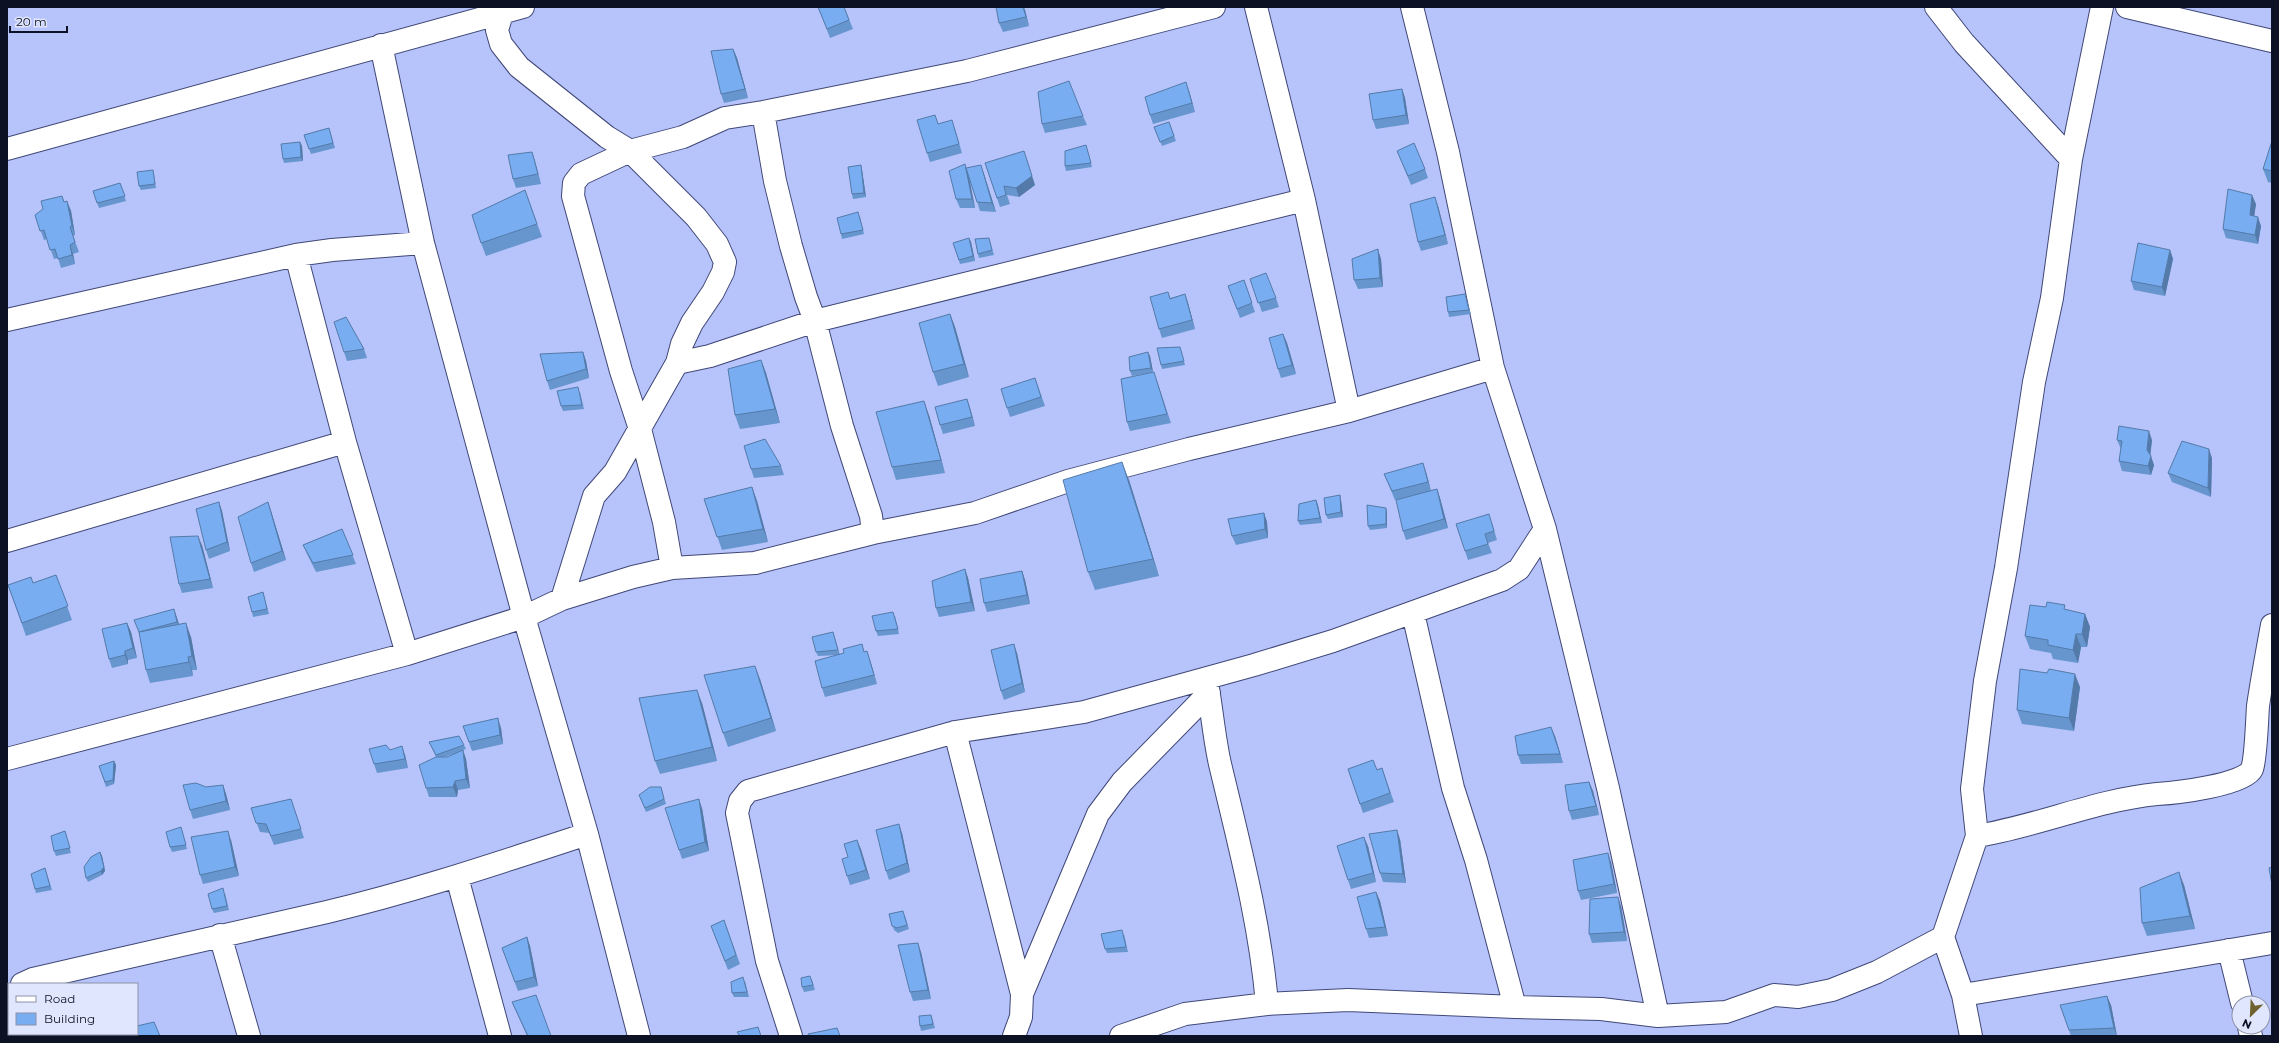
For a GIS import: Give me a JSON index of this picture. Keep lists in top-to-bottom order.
{
  "legend": ["Road", "Building"],
  "scale_bar": "20 m",
  "north": "bottom left"
}
